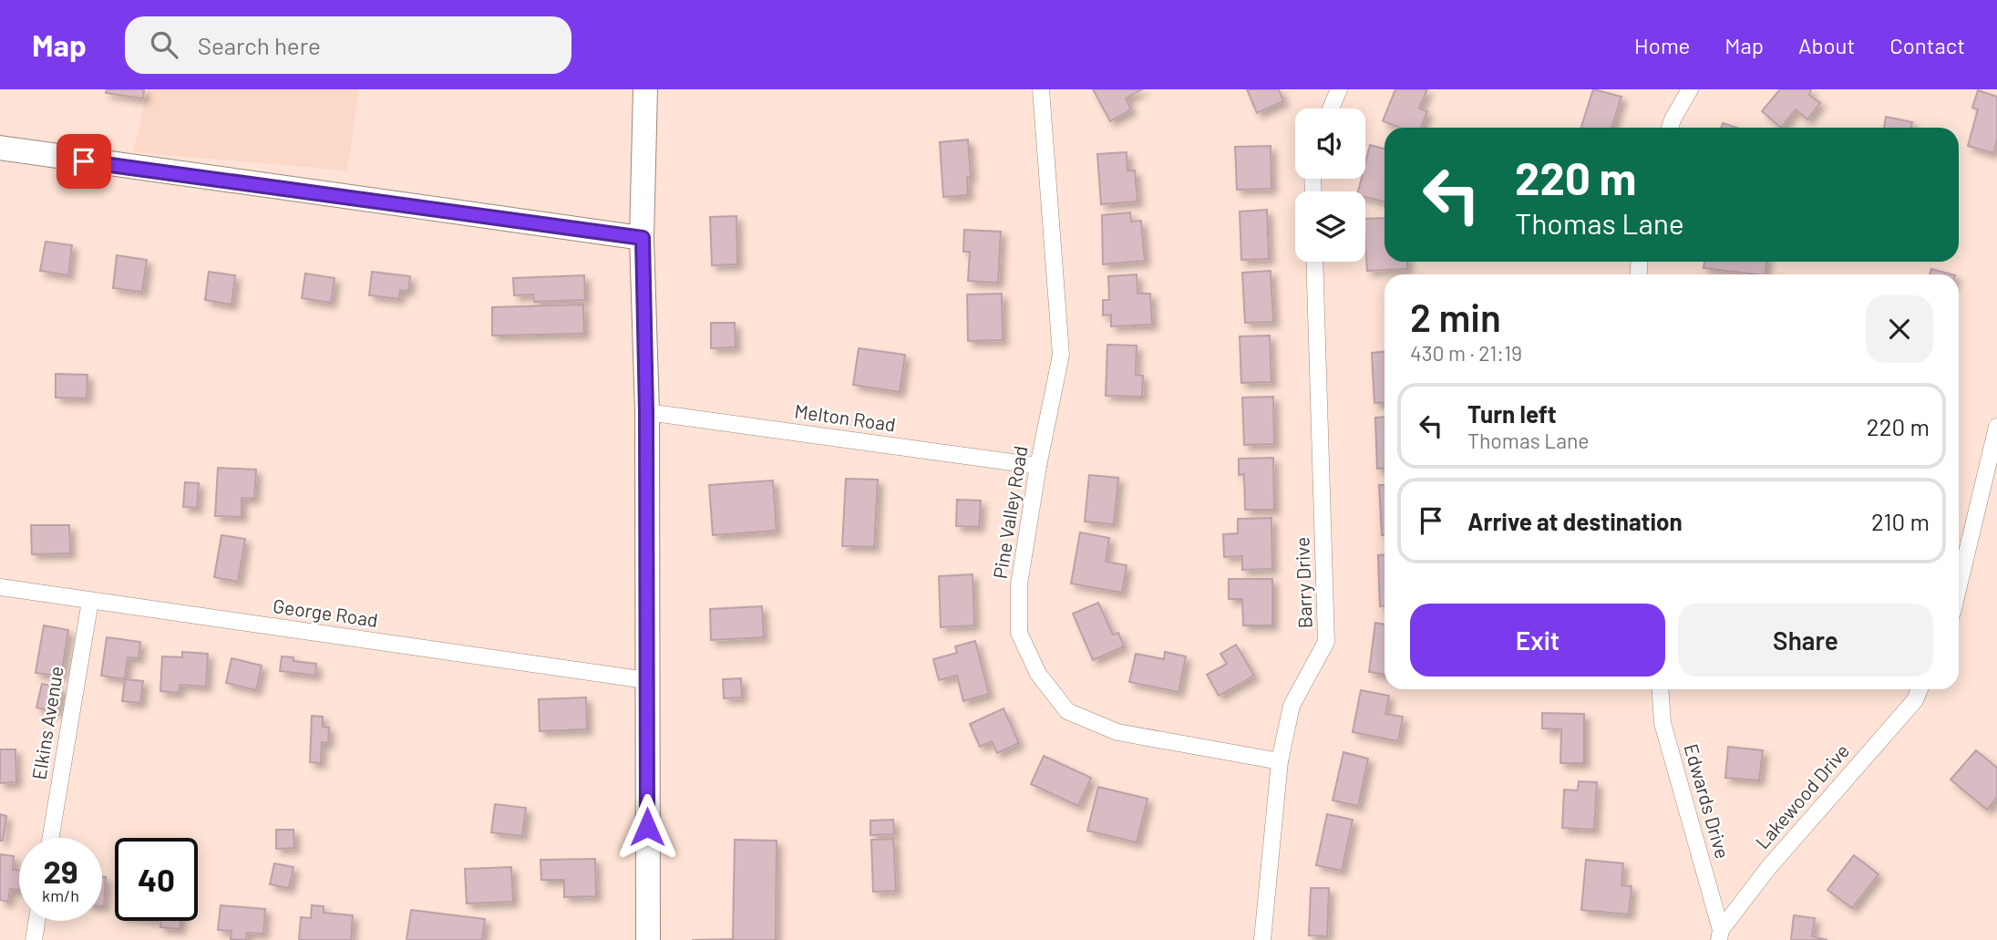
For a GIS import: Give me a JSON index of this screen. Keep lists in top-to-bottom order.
{
  "streets": {
    "street": [
      "Melton Road",
      "Pine Valley Road",
      "Barry Drive",
      "George Road",
      "Elkins Avenue",
      "Lakewood Drive",
      "Edwards Drive"
    ]
  },
  "crossings": [
    ["Melton Road", "Pine Valley Road"],
    ["Pine Valley Road", "Barry Drive"],
    ["George Road", "Elkins Avenue"],
    ["Lakewood Drive", "Edwards Drive"]
  ],
  "page": {
    "header": "Map",
    "search": "Search here",
    "nav": [
      "Home",
      "Map",
      "About",
      "Contact"
    ],
    "turn": ["220 m", "Thomas Lane"],
    "heading": ["2 min", "430 m · 21:19"],
    "list": [
      {
        "name": "Turn left",
        "note": "Thomas Lane",
        "value": "220 m"
      },
      {
        "name": "Arrive at destination",
        "value": "210 m"
      }
    ],
    "buttons": ["Exit", "Share"],
    "speed": "29 km/h",
    "limit": "40"
  }
}
